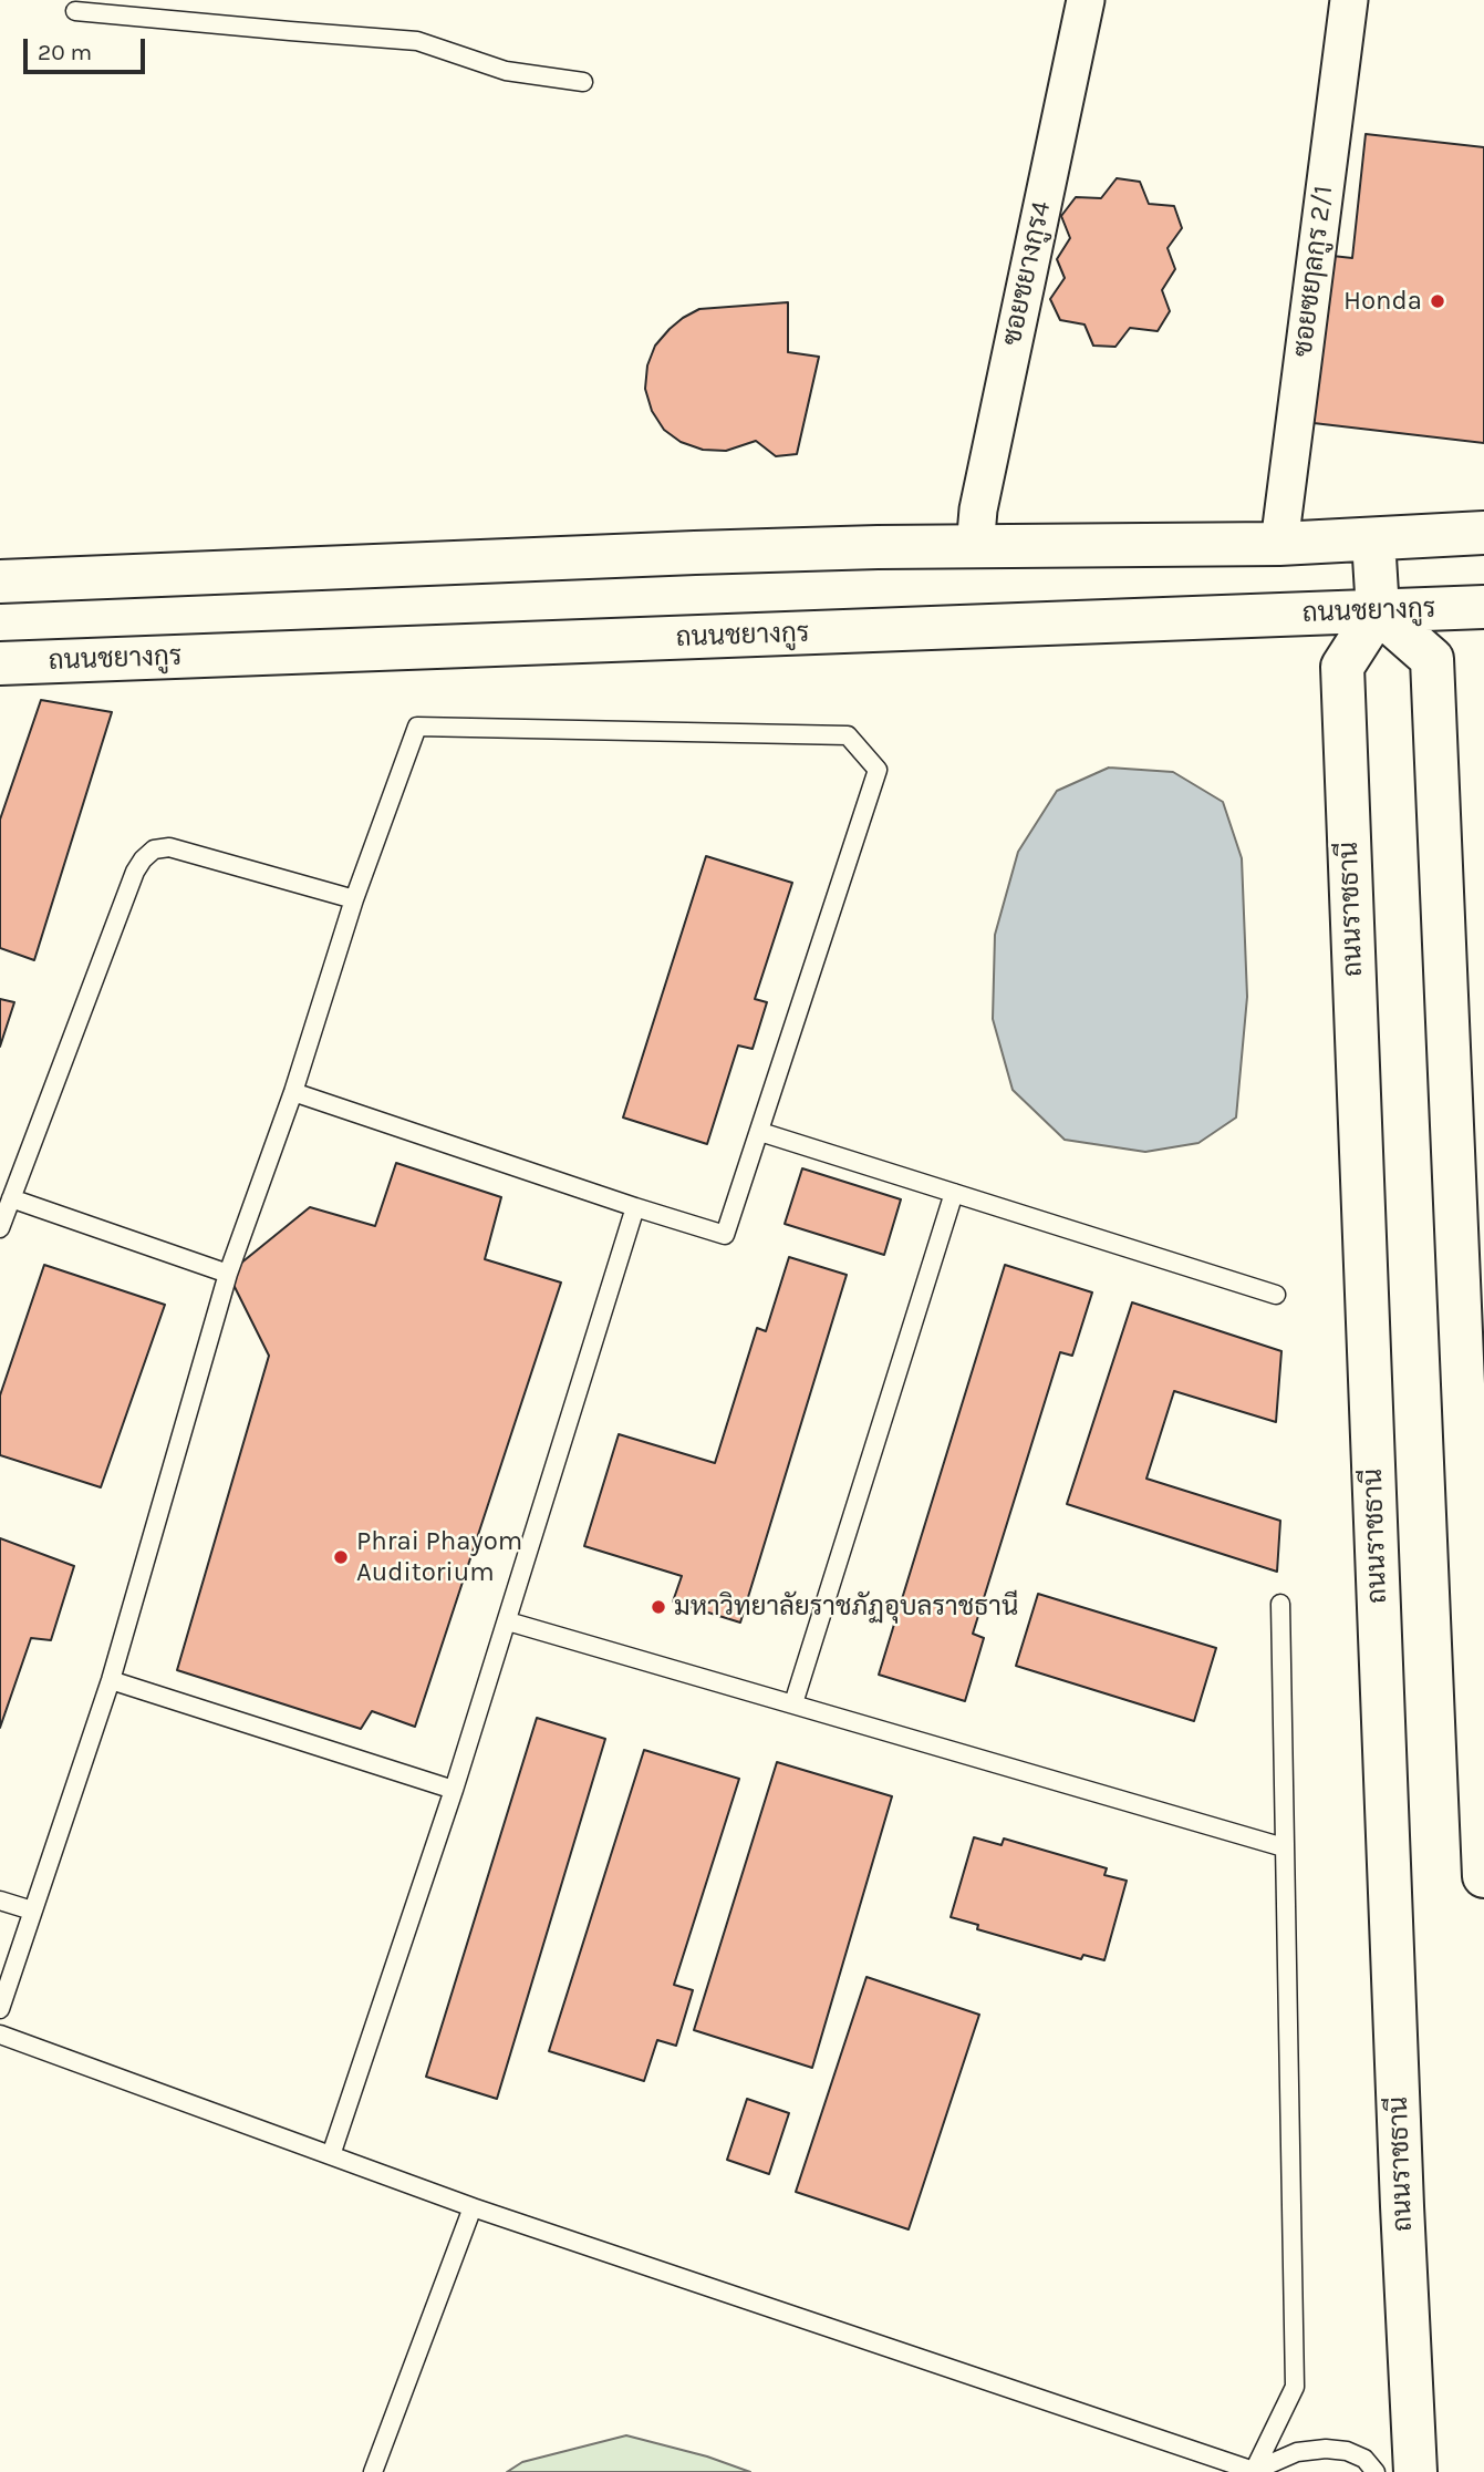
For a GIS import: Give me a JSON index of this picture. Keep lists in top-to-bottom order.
{
  "streets": {
    "main road": ["ถนนชยางกูร", "ถนนราชธานี"],
    "street": ["ซอยซยๅลกูร 2/1", "ซอยชยางกูร4"]
  },
  "crossings": [
    ["ถนนชยางกูร", "ถนนราชธานี"]
  ],
  "places": ["Honda", "Phrai Phayom Auditorium", "มหาวิทยาลัยราชภัฏอุบลราชธานี"],
  "scale_bar": "20 m"
}
